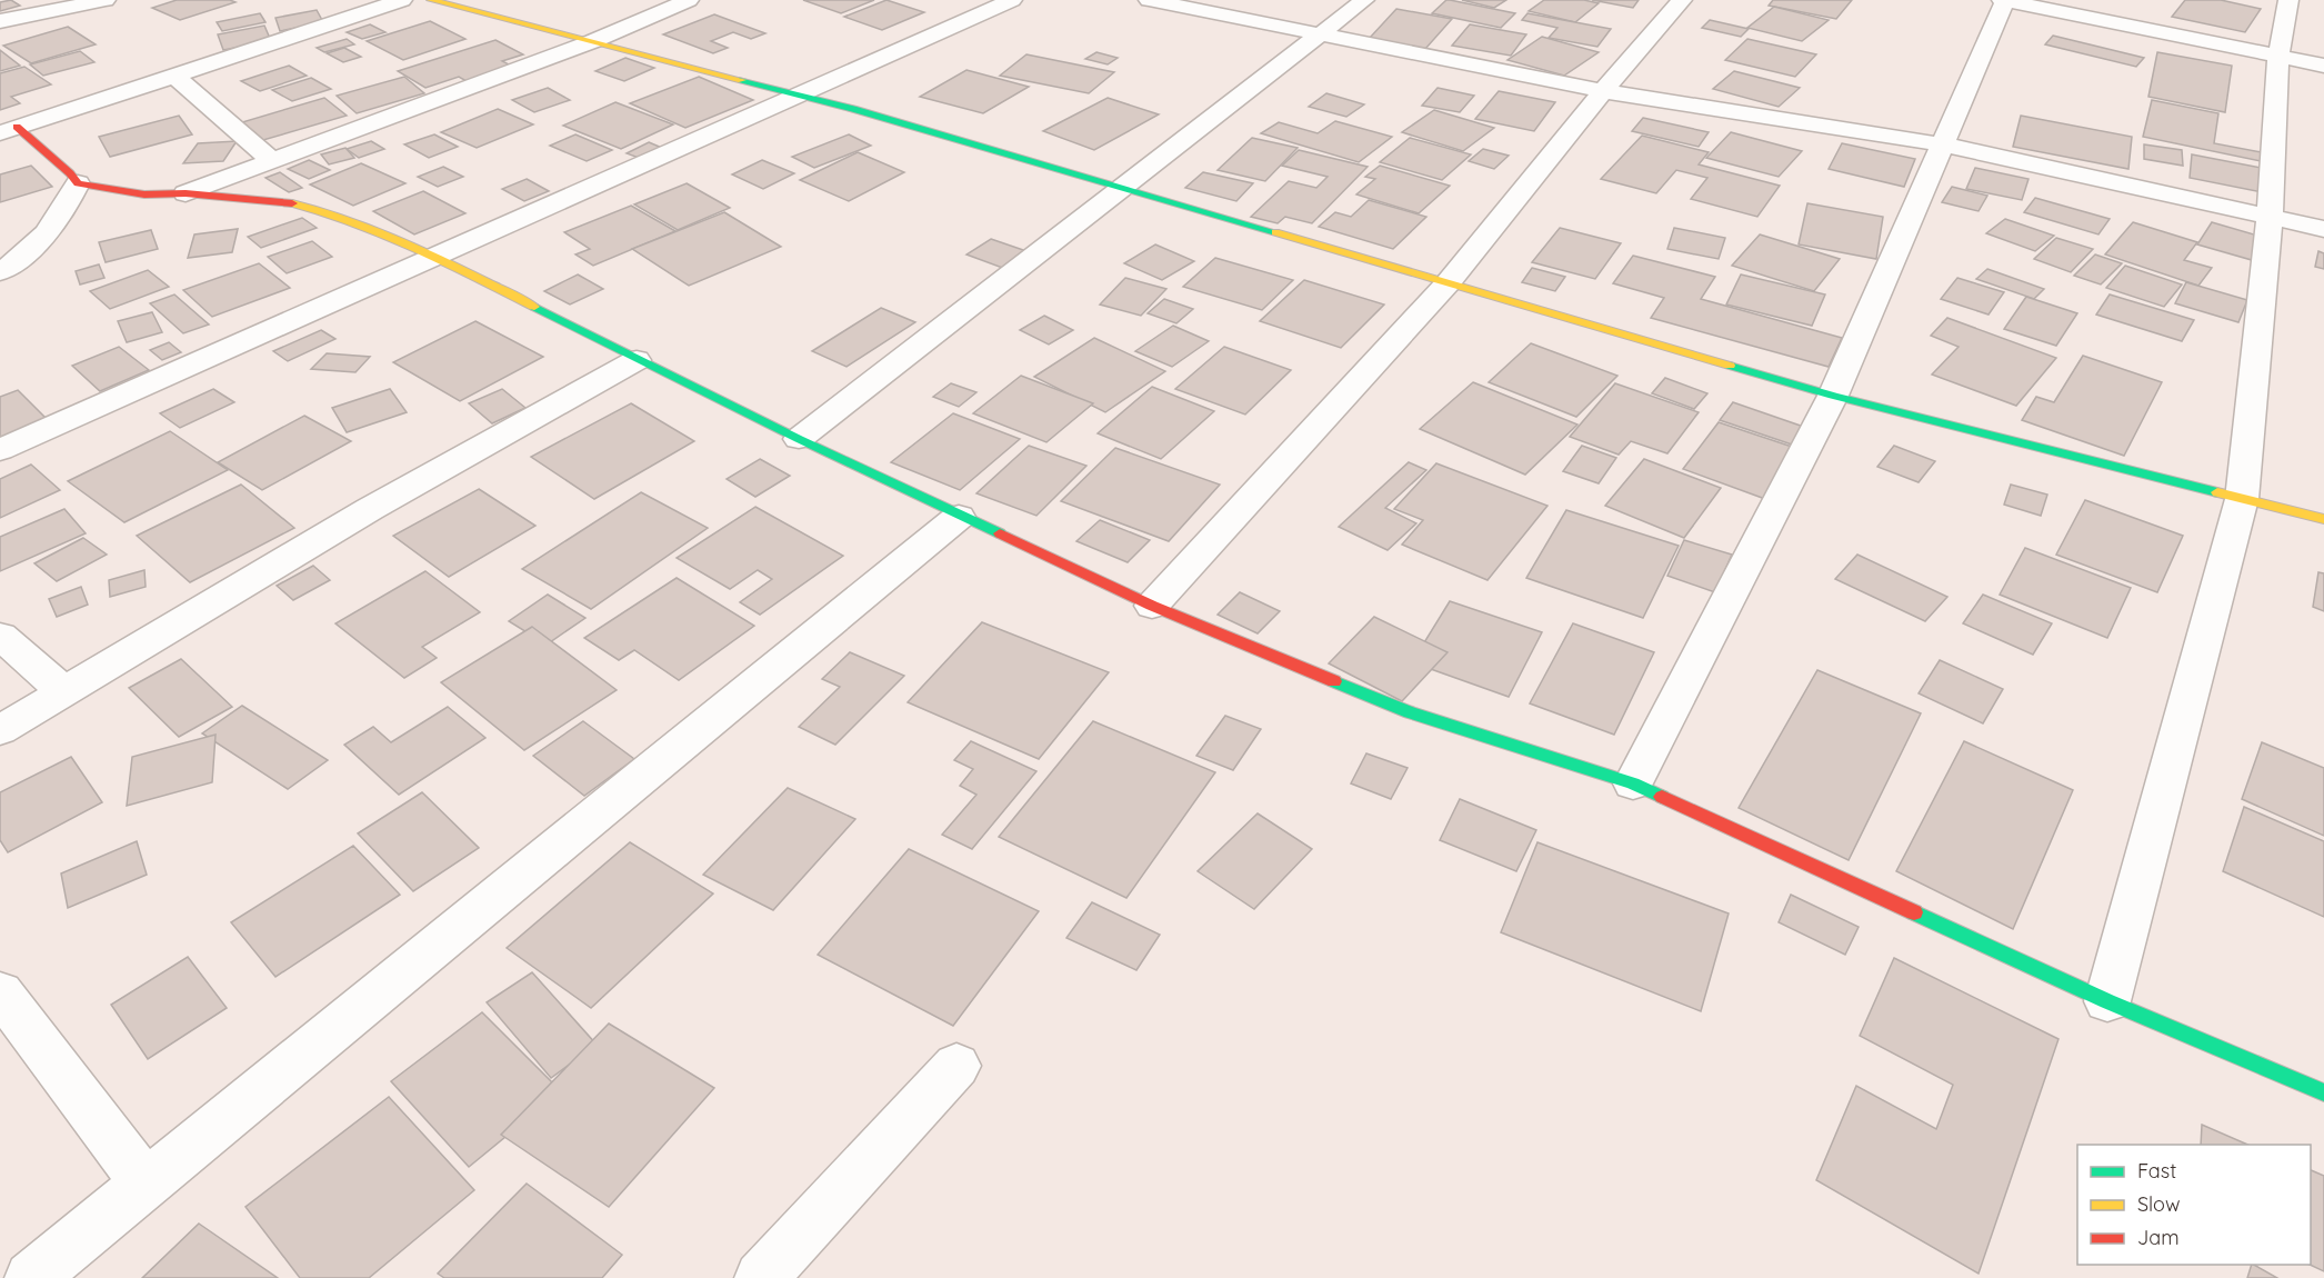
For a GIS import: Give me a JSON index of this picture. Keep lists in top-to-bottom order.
{
  "legend": ["Fast", "Slow", "Jam"]
}
